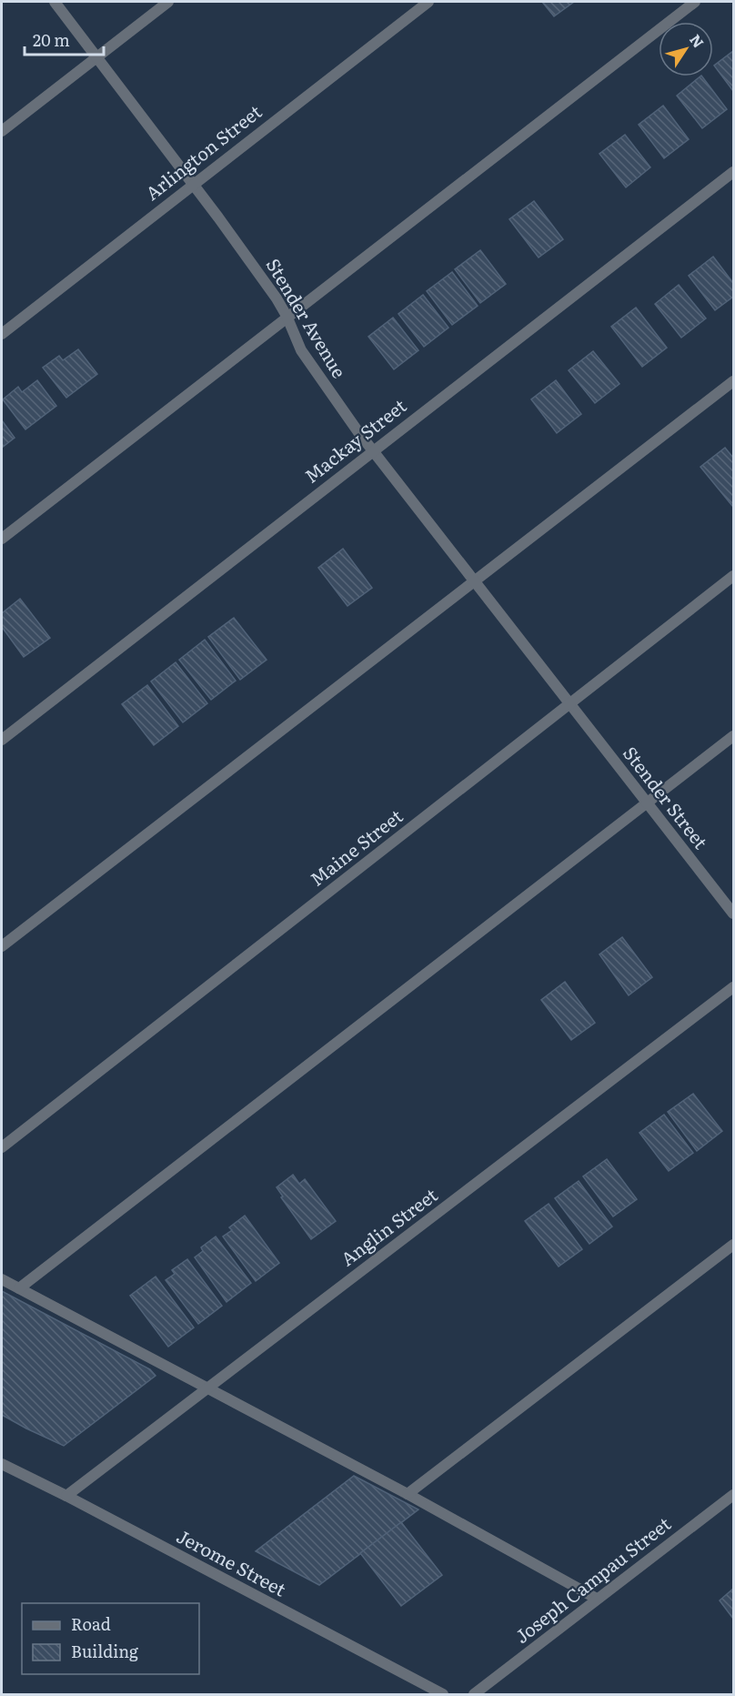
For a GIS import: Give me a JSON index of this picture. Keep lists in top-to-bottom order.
{
  "streets": {
    "street": [
      "Arlington Street",
      "Stender Avenue",
      "Mackay Street",
      "Stender Street",
      "Maine Street",
      "Anglin Street",
      "Jerome Street",
      "Joseph Campau Street"
    ]
  },
  "crossings": [
    ["Arlington Street", "Stender Avenue"],
    ["Stender Avenue", "Mackay Street"],
    ["Stender Avenue", "Stender Street"],
    ["Stender Avenue", "Maine Street"],
    ["Stender Street", "Maine Street"],
    ["Anglin Street", "Jerome Street"]
  ],
  "legend": ["Road", "Building"],
  "scale_bar": "20 m",
  "north": "top right"
}
